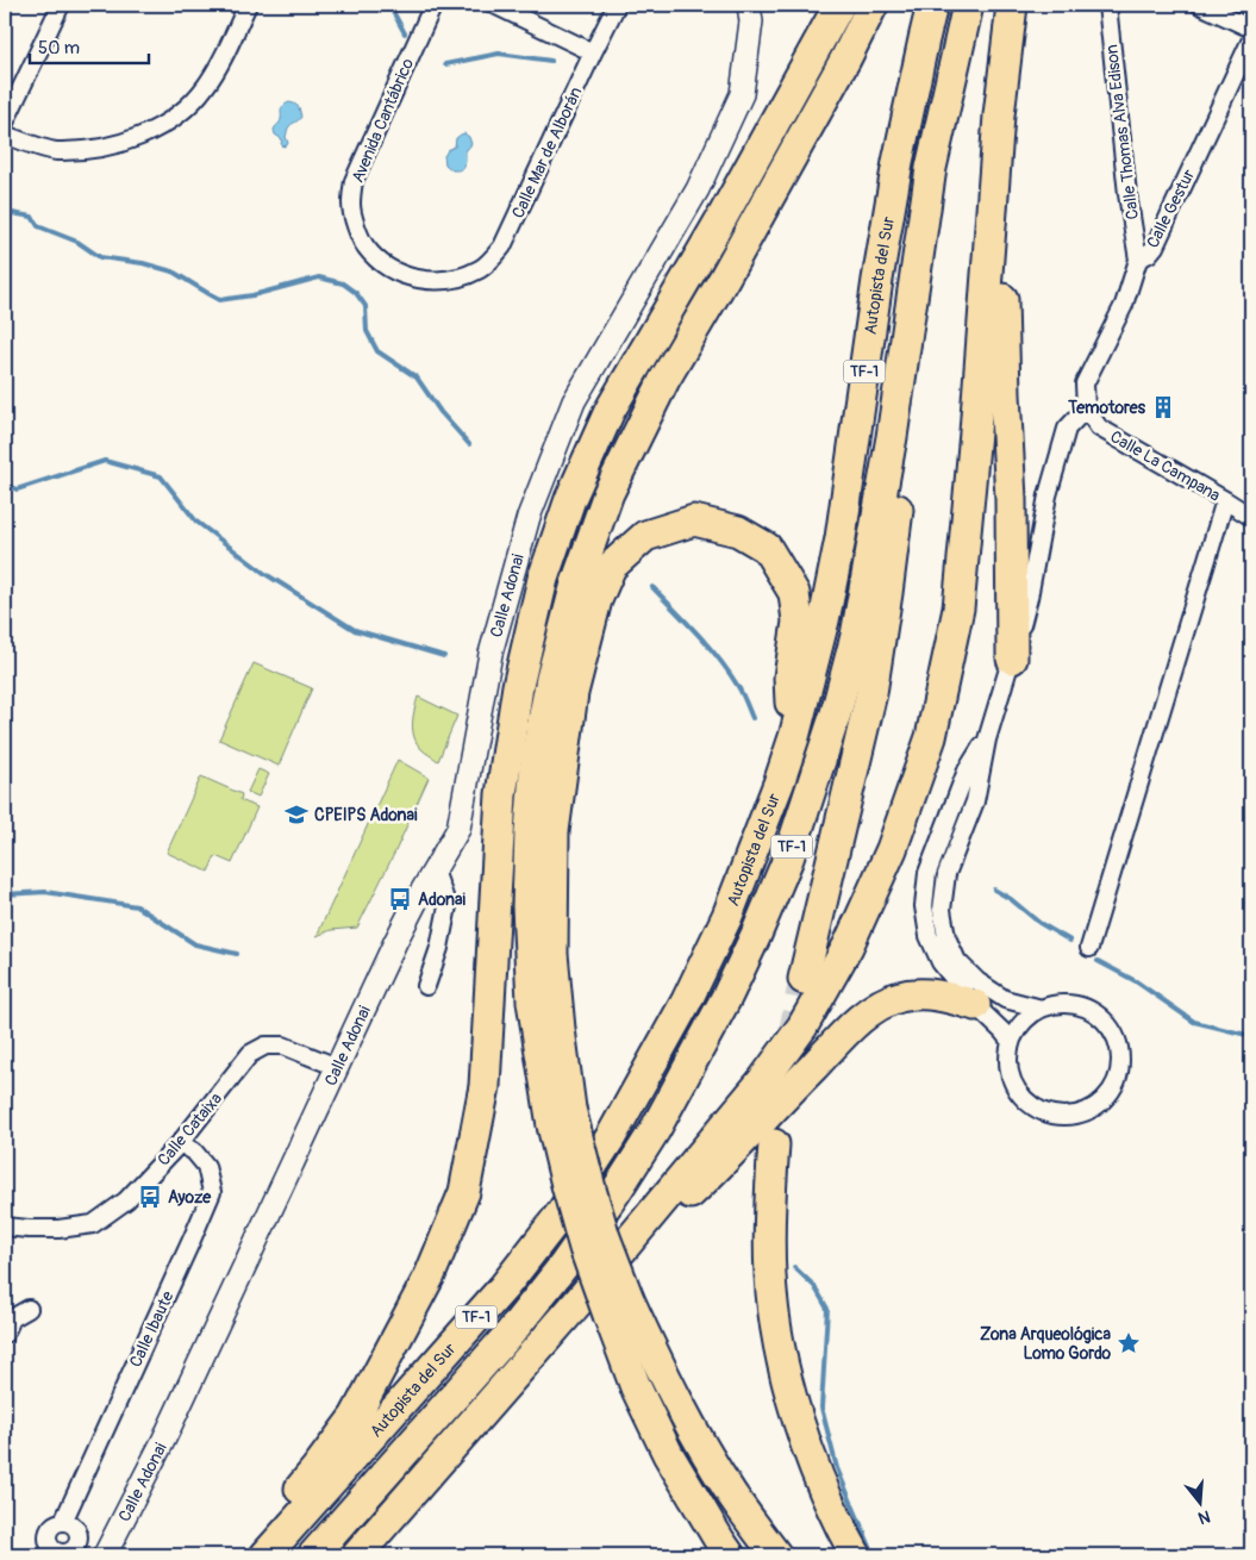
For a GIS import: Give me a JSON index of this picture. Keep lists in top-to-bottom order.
{
  "streets": {
    "highway": ["Autopista del Sur", "TF-1"],
    "street": [
      "Avenida Cantábrico",
      "Calle Thomas Alva Edison",
      "Calle Mar de Alborán",
      "Calle Gestur",
      "Calle La Campana",
      "Calle Adonai",
      "Calle Cataixa",
      "Calle Ibaute"
    ]
  },
  "crossings": [
    ["Avenida Cantábrico", "Calle Mar de Alborán"],
    ["Calle Thomas Alva Edison", "Calle Gestur"],
    ["Calle Gestur", "Calle La Campana"],
    ["Calle Adonai", "Calle Cataixa"],
    ["Calle Cataixa", "Calle Ibaute"]
  ],
  "places": {
    "building": ["Temotores"],
    "school or university": ["CPEIPS Adonai"],
    "bus stop": ["Adonai", "Ayoze"],
    "place": ["Zona Arqueológica Lomo Gordo"]
  },
  "scale_bar": "50 m",
  "north": "bottom"
}
